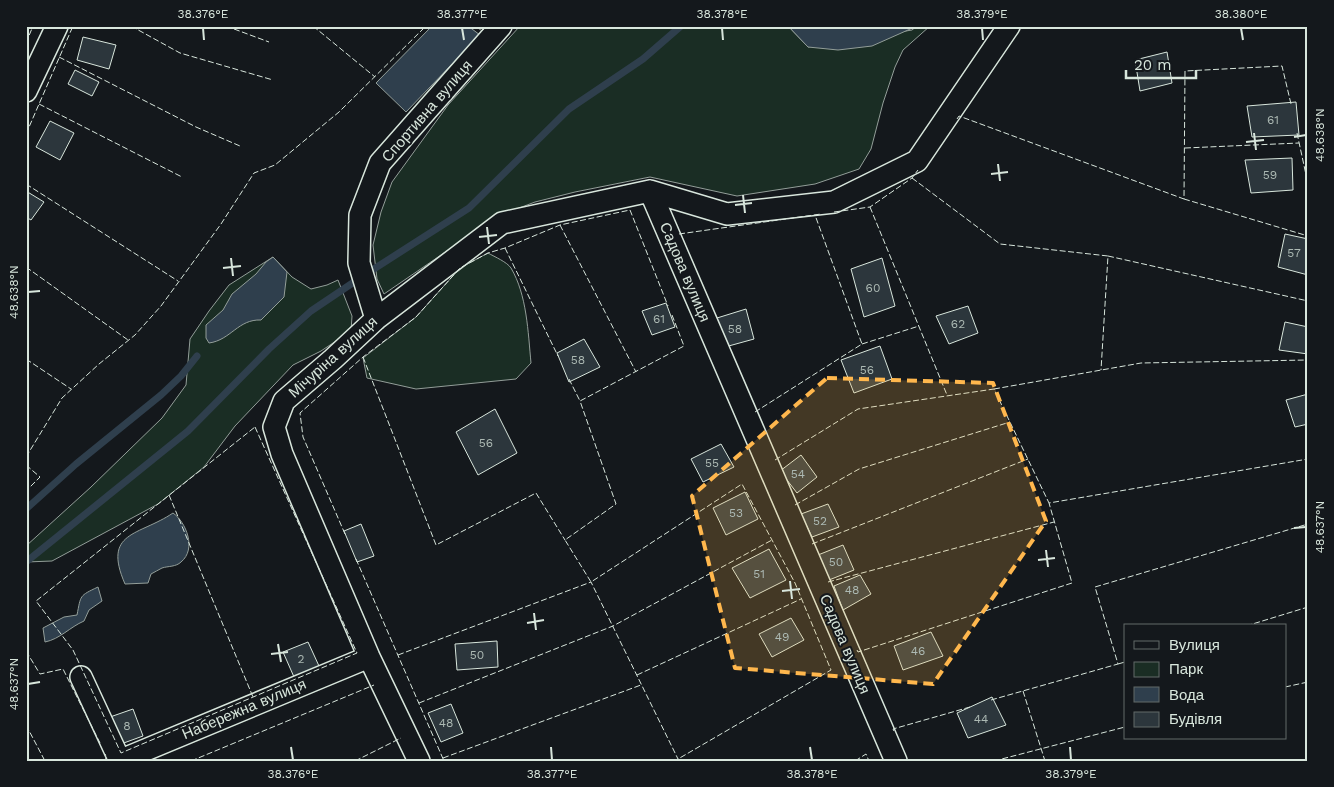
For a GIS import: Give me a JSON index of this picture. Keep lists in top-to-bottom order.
{
  "streets": {
    "street": [
      "Спортивна вулиця",
      "Садова вулиця",
      "Мічуріна вулиця",
      "Набережна вулиця"
    ]
  },
  "crossings": [
    ["Спортивна вулиця", "Мічуріна вулиця"],
    ["Садова вулиця", "Мічуріна вулиця"],
    ["Мічуріна вулиця", "Набережна вулиця"]
  ],
  "house_numbers": [
    "61",
    "59",
    "57",
    "60",
    "61",
    "62",
    "58",
    "58",
    "56",
    "56",
    "55",
    "54",
    "53",
    "52",
    "50",
    "51",
    "48",
    "49",
    "46",
    "50",
    "2",
    "44",
    "48",
    "8"
  ],
  "legend": [
    "Вулиця",
    "Парк",
    "Вода",
    "Будівля"
  ],
  "scale_bar": "20 m",
  "coordinates": [
    "38.376°E",
    "38.377°E",
    "38.378°E",
    "38.379°E",
    "38.380°E",
    "48.638°N",
    "48.637°N"
  ]
}
